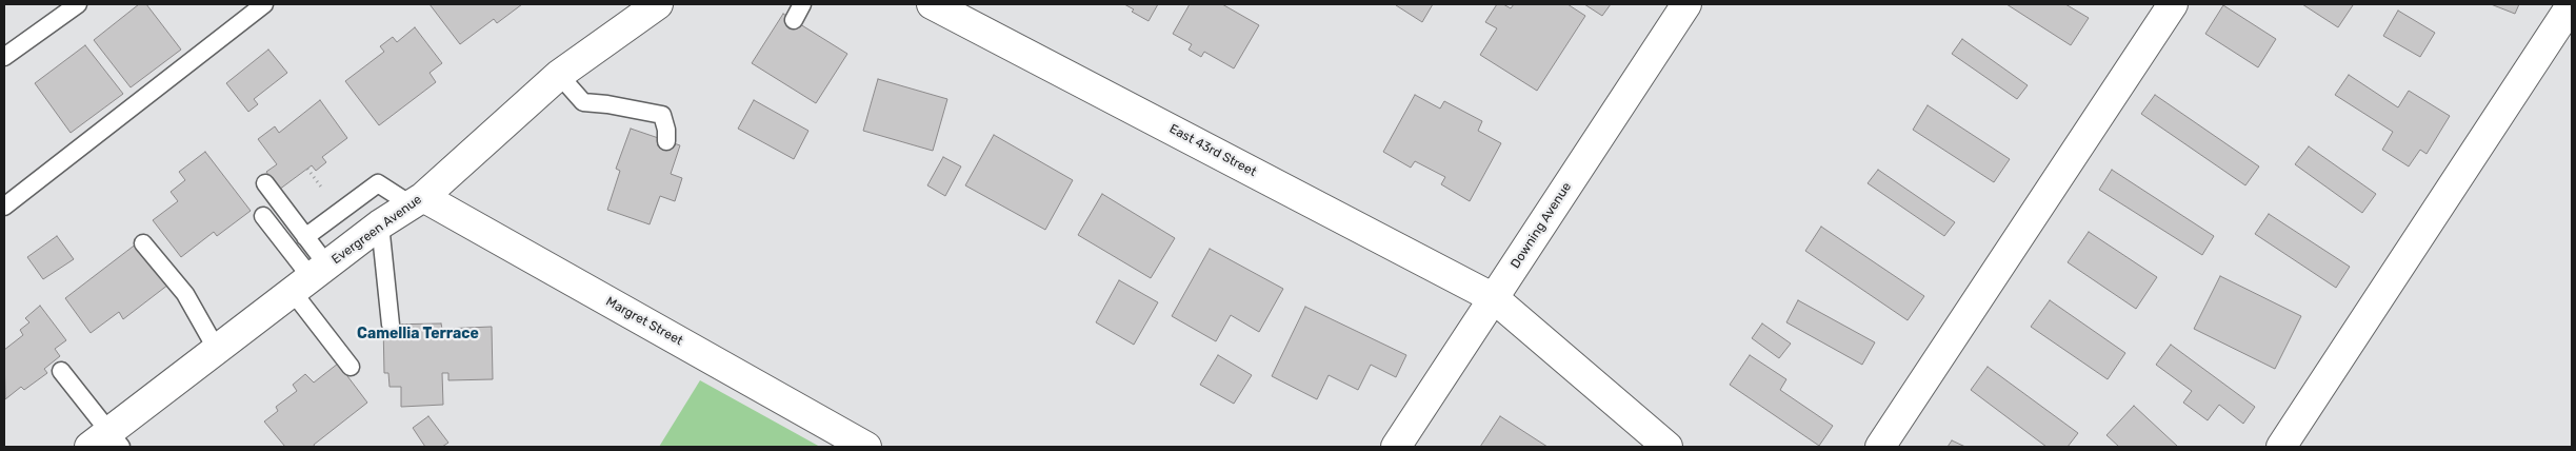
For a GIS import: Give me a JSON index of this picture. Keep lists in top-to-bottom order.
{
  "streets": {
    "street": [
      "East 43rd Street",
      "Downing Avenue",
      "Evergreen Avenue",
      "Margret Street"
    ]
  },
  "crossings": [
    ["East 43rd Street", "Downing Avenue"],
    ["Evergreen Avenue", "Margret Street"]
  ],
  "districts": ["Camellia Terrace"]
}
